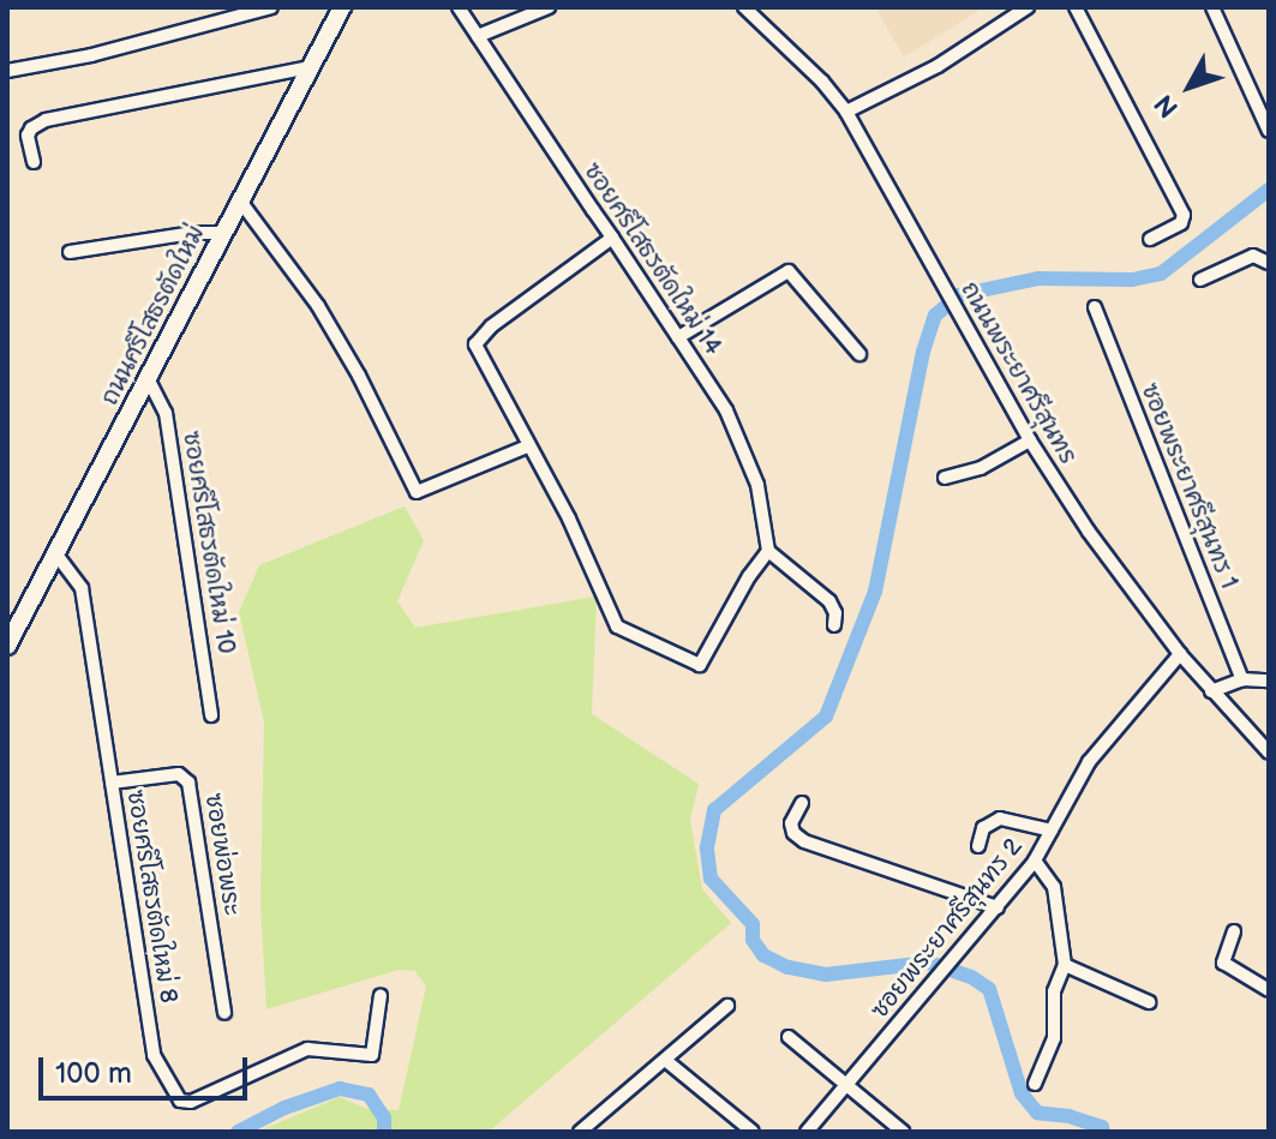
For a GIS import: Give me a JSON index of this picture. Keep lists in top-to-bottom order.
{
  "streets": {
    "street": [
      "ซอยศรีโสธรตัดใหม่ 14",
      "ถนนศรีโสธรตัดใหม่",
      "ถนนพระยาศรีสุนทร",
      "ซอยพระยาศรีสุนทร 1",
      "ซอยศรีโสธรตัดใหม่ 10",
      "ซอยพ่อพระ",
      "ซอยศรีโสธรตัดใหม่ 8",
      "ซอยพระยาศรีสุนทร 2"
    ]
  },
  "crossings": [
    ["ถนนศรีโสธรตัดใหม่", "ซอยศรีโสธรตัดใหม่ 10"],
    ["ถนนศรีโสธรตัดใหม่", "ซอยศรีโสธรตัดใหม่ 8"],
    ["ถนนพระยาศรีสุนทร", "ซอยพระยาศรีสุนทร 2"],
    ["ซอยพ่อพระ", "ซอยศรีโสธรตัดใหม่ 8"]
  ],
  "scale_bar": "100 m",
  "north": "bottom left"
}
